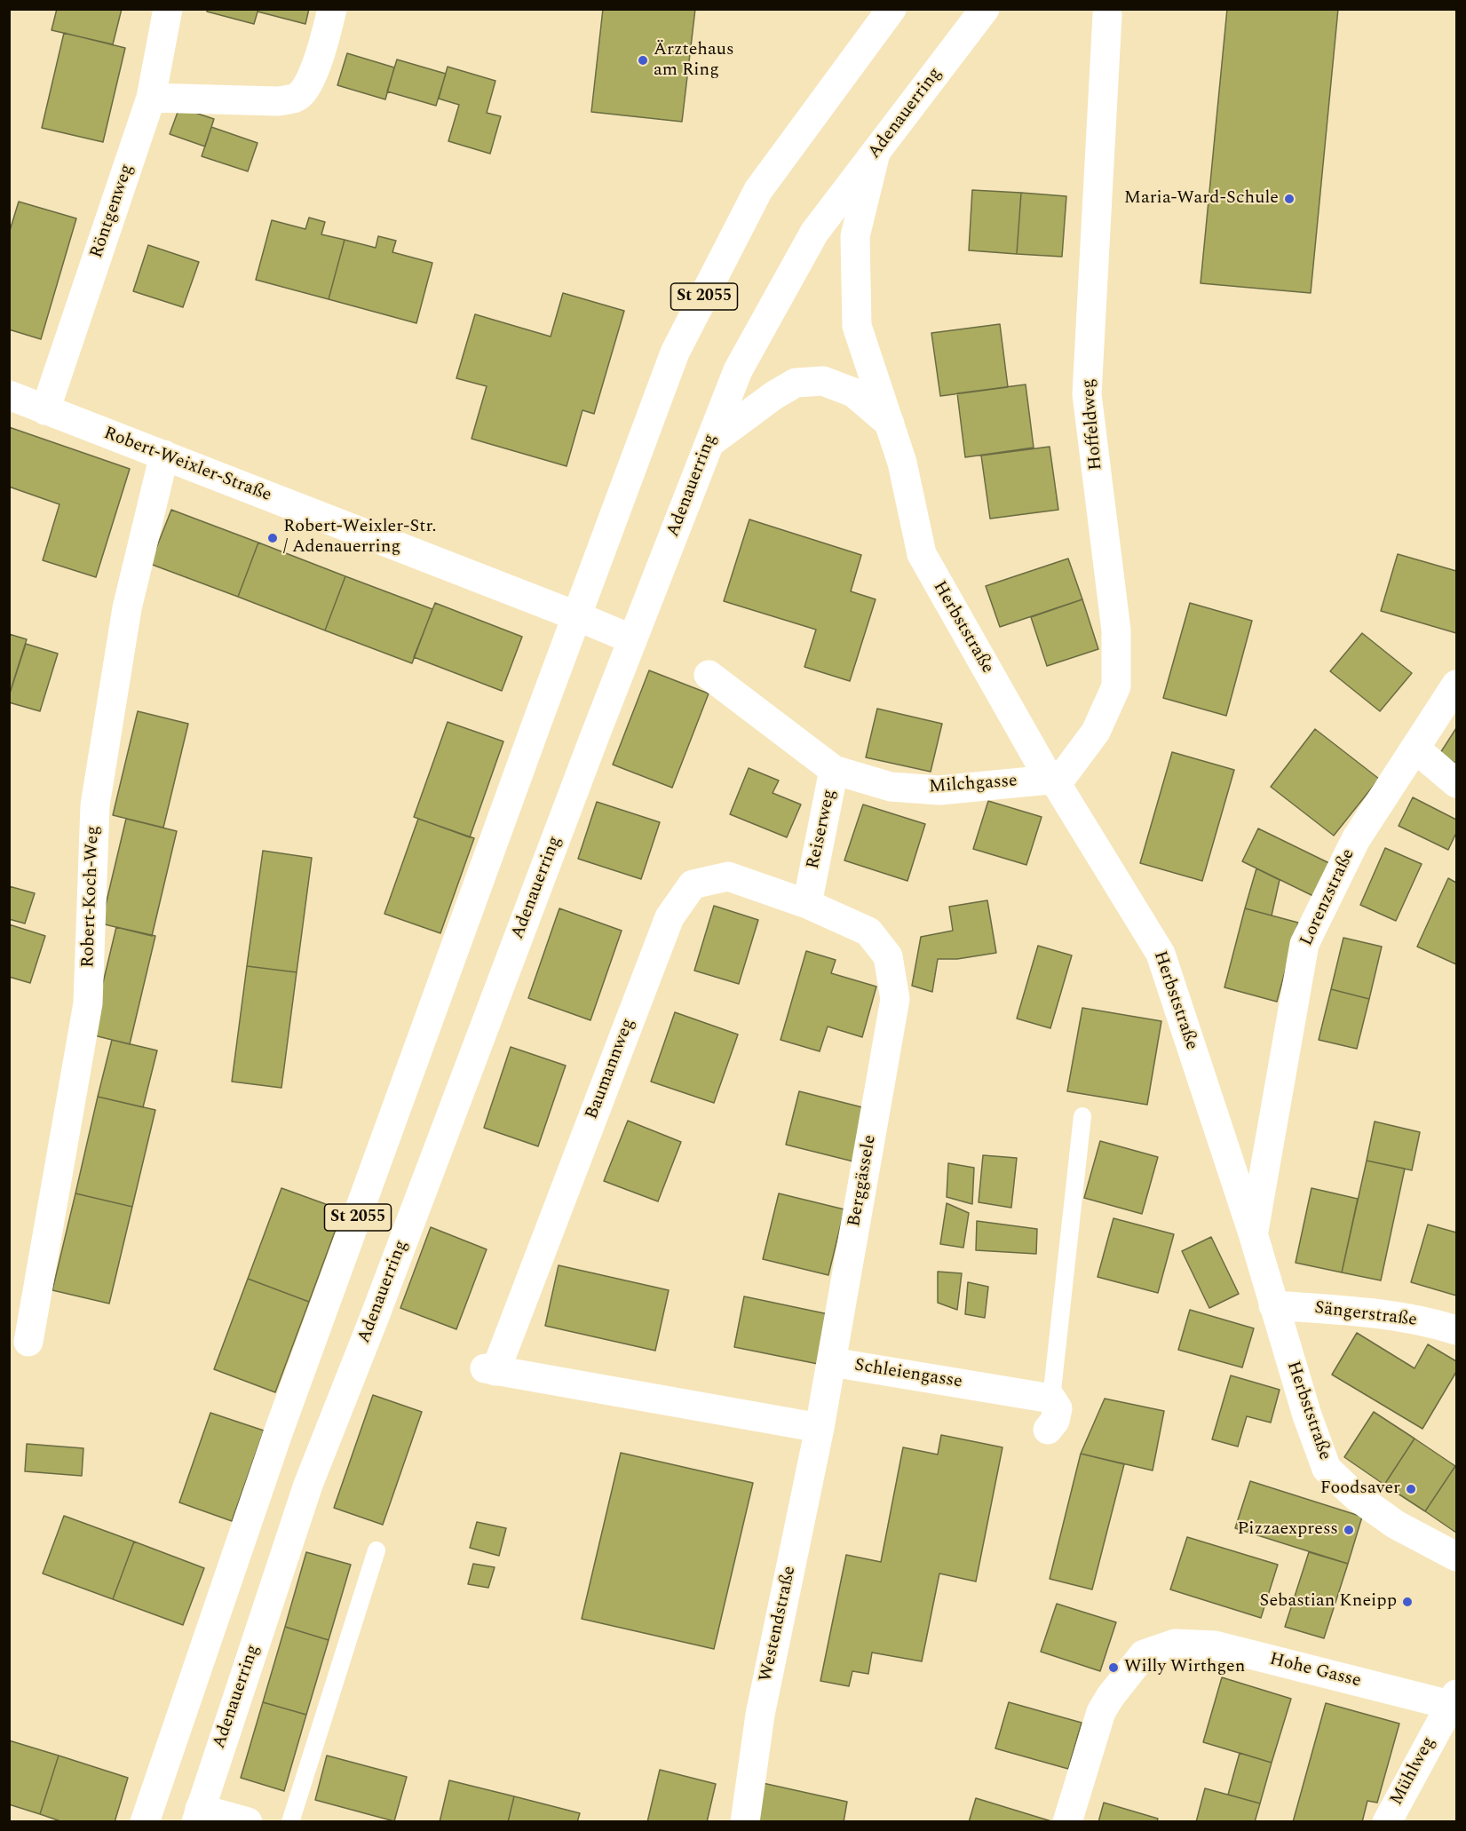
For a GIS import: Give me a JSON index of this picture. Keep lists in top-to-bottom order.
{
  "streets": {
    "street": [
      "Adenauerring",
      "Röntgenweg",
      "St 2055",
      "Hoffeldweg",
      "Robert-Weixler-Straße",
      "Herbststraße",
      "Milchgasse",
      "Reiserweg",
      "Robert-Koch-Weg",
      "Lorenzstraße",
      "Baumannweg",
      "Berggässele",
      "Sängerstraße",
      "Schleiengasse",
      "Westendstraße",
      "Hohe Gasse",
      "Mühlweg"
    ]
  },
  "crossings": [
    ["Adenauerring", "Robert-Weixler-Straße"],
    ["Adenauerring", "Herbststraße"],
    ["Röntgenweg", "Robert-Weixler-Straße"],
    ["St 2055", "Robert-Weixler-Straße"],
    ["Hoffeldweg", "Herbststraße"],
    ["Hoffeldweg", "Milchgasse"],
    ["Robert-Weixler-Straße", "Robert-Koch-Weg"],
    ["Herbststraße", "Milchgasse"],
    ["Herbststraße", "Lorenzstraße"],
    ["Herbststraße", "Sängerstraße"],
    ["Milchgasse", "Reiserweg"],
    ["Reiserweg", "Baumannweg"],
    ["Reiserweg", "Berggässele"],
    ["Baumannweg", "Berggässele"],
    ["Baumannweg", "Schleiengasse"],
    ["Baumannweg", "Westendstraße"],
    ["Berggässele", "Schleiengasse"],
    ["Schleiengasse", "Westendstraße"],
    ["Hohe Gasse", "Mühlweg"]
  ],
  "places": [
    "Ärztehaus am Ring",
    "Maria-Ward-Schule",
    "Robert-Weixler-Str. / Adenauerring",
    "Foodsaver",
    "Pizzaexpress",
    "Sebastian Kneipp",
    "Willy Wirthgen"
  ]
}
